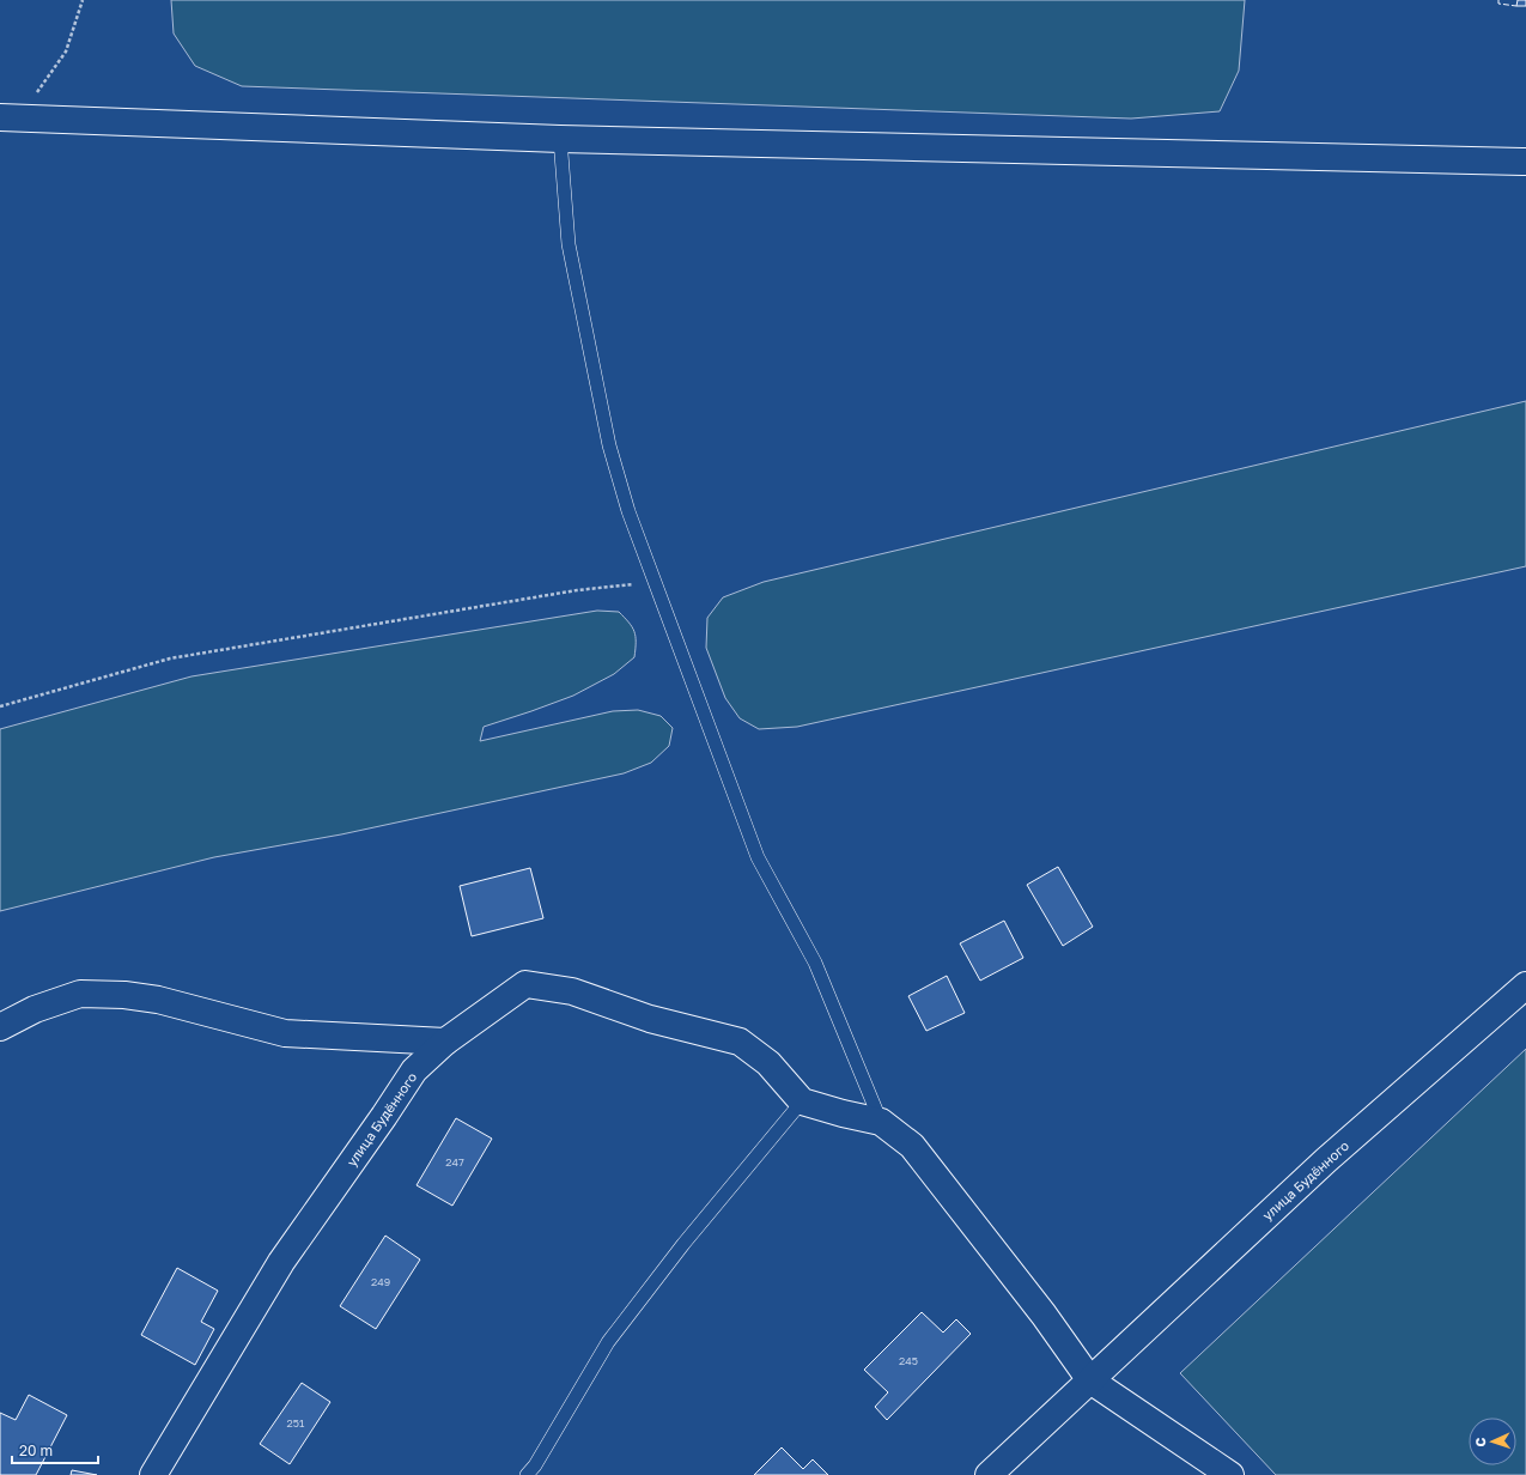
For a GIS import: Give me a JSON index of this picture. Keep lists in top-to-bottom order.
{
  "streets": {
    "street": ["улица Будённого"]
  },
  "house_numbers": [
    "247",
    "249",
    "245",
    "251"
  ],
  "scale_bar": "20 m",
  "north": "left"
}
